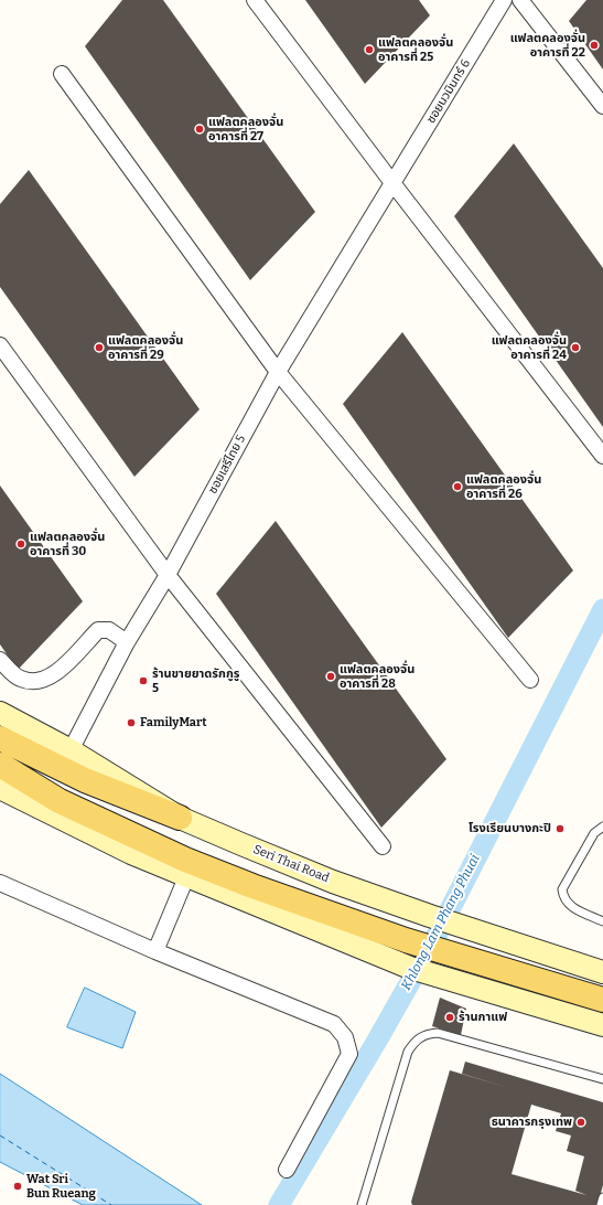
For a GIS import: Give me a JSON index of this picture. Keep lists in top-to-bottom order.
{
  "streets": {
    "main road": ["Seri Thai Road"],
    "street": ["ซอยนวมินทร์ 6", "ซอยเสรีไทย 5"]
  },
  "crossings": [
    ["ซอยนวมินทร์ 6", "ซอยเสรีไทย 5"],
    ["ซอยเสรีไทย 5", "Seri Thai Road"]
  ],
  "water": ["Khlong Lam Phang Phuai"],
  "places": [
    "แฟลตคลองจั่น อาคารที่ 22",
    "แฟลตคลองจั่น อาคารที่ 25",
    "แฟลตคลองจั่น อาคารที่ 27",
    "แฟลตคลองจั่น อาคารที่ 29",
    "แฟลตคลองจั่น อาคารที่ 24",
    "แฟลตคลองจั่น อาคารที่ 26",
    "แฟลตคลองจั่น อาคารที่ 30",
    "แฟลตคลองจั่น อาคารที่ 28",
    "ร้านขายยาดรักกูรู 5",
    "FamilyMart",
    "โรงเรียนบางกะปิ",
    "ร้านกาแฟ",
    "ธนาคารกรุงเทพ",
    "Wat Sri Bun Rueang"
  ]
}
